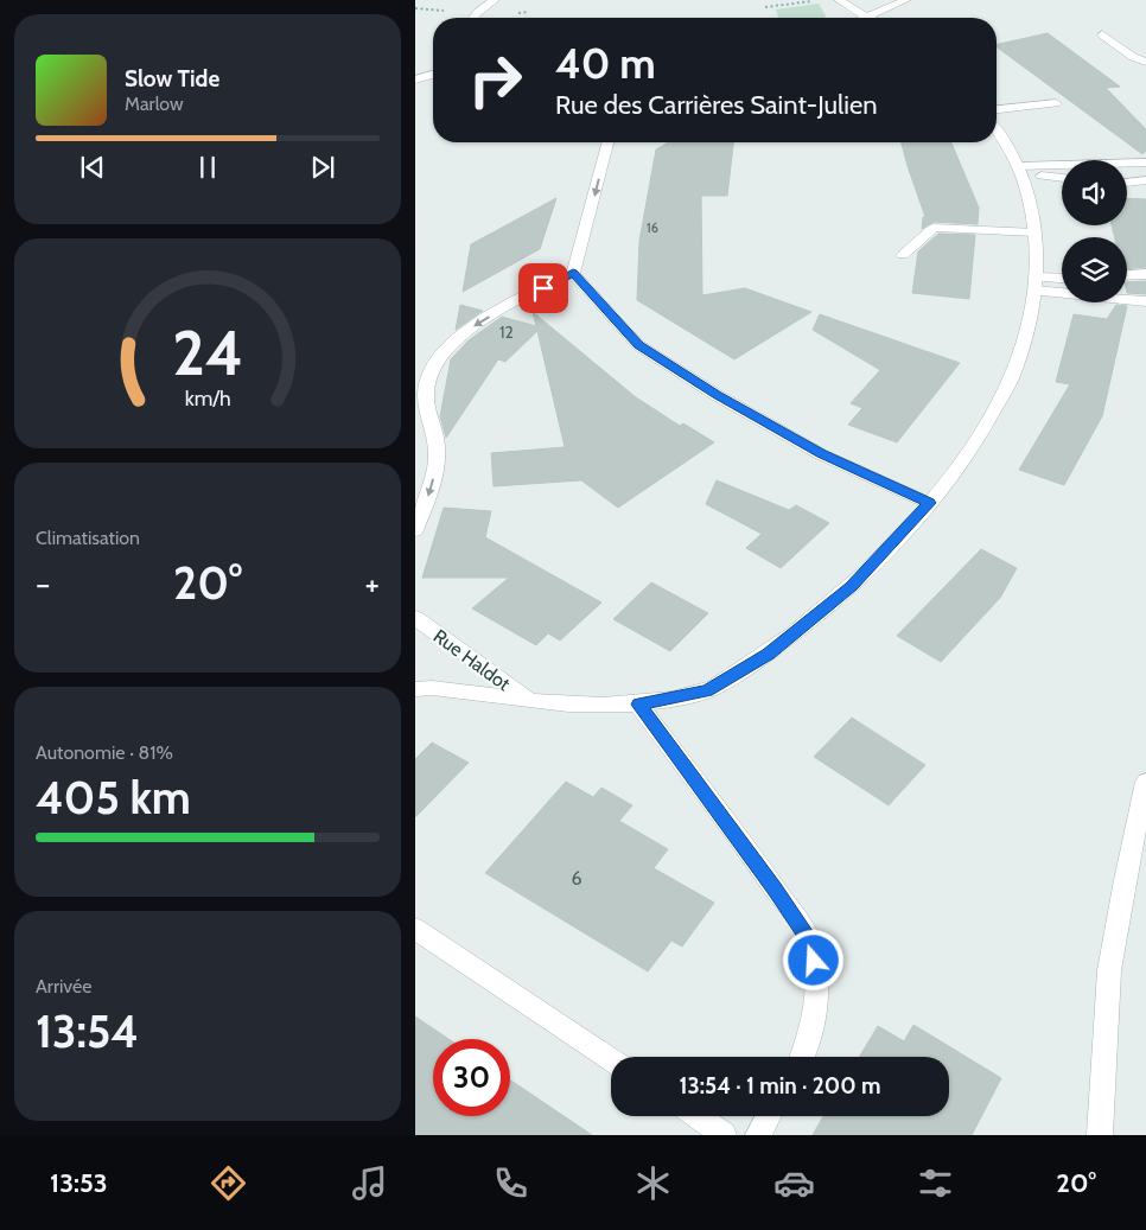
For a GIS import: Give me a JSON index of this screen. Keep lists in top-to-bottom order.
{
  "streets": {
    "street": ["Rue Haldot"]
  },
  "house_numbers": ["16", "12", "6"],
  "page": {
    "turn": ["40 m", "Rue des Carrières Saint-Julien"],
    "song": ["Slow Tide", "Marlow"],
    "tile": [
      "Climatisation",
      ["Autonomie · 81%", "405 km"],
      ["Arrivée", "13:54"]
    ],
    "heat": ["−", "20°", "+"],
    "limit": "30",
    "trip": "13:54 · 1 min · 200 m",
    "tabs": ["13:53", "20°"],
    "gauge": ["24", "km/h"]
  }
}
